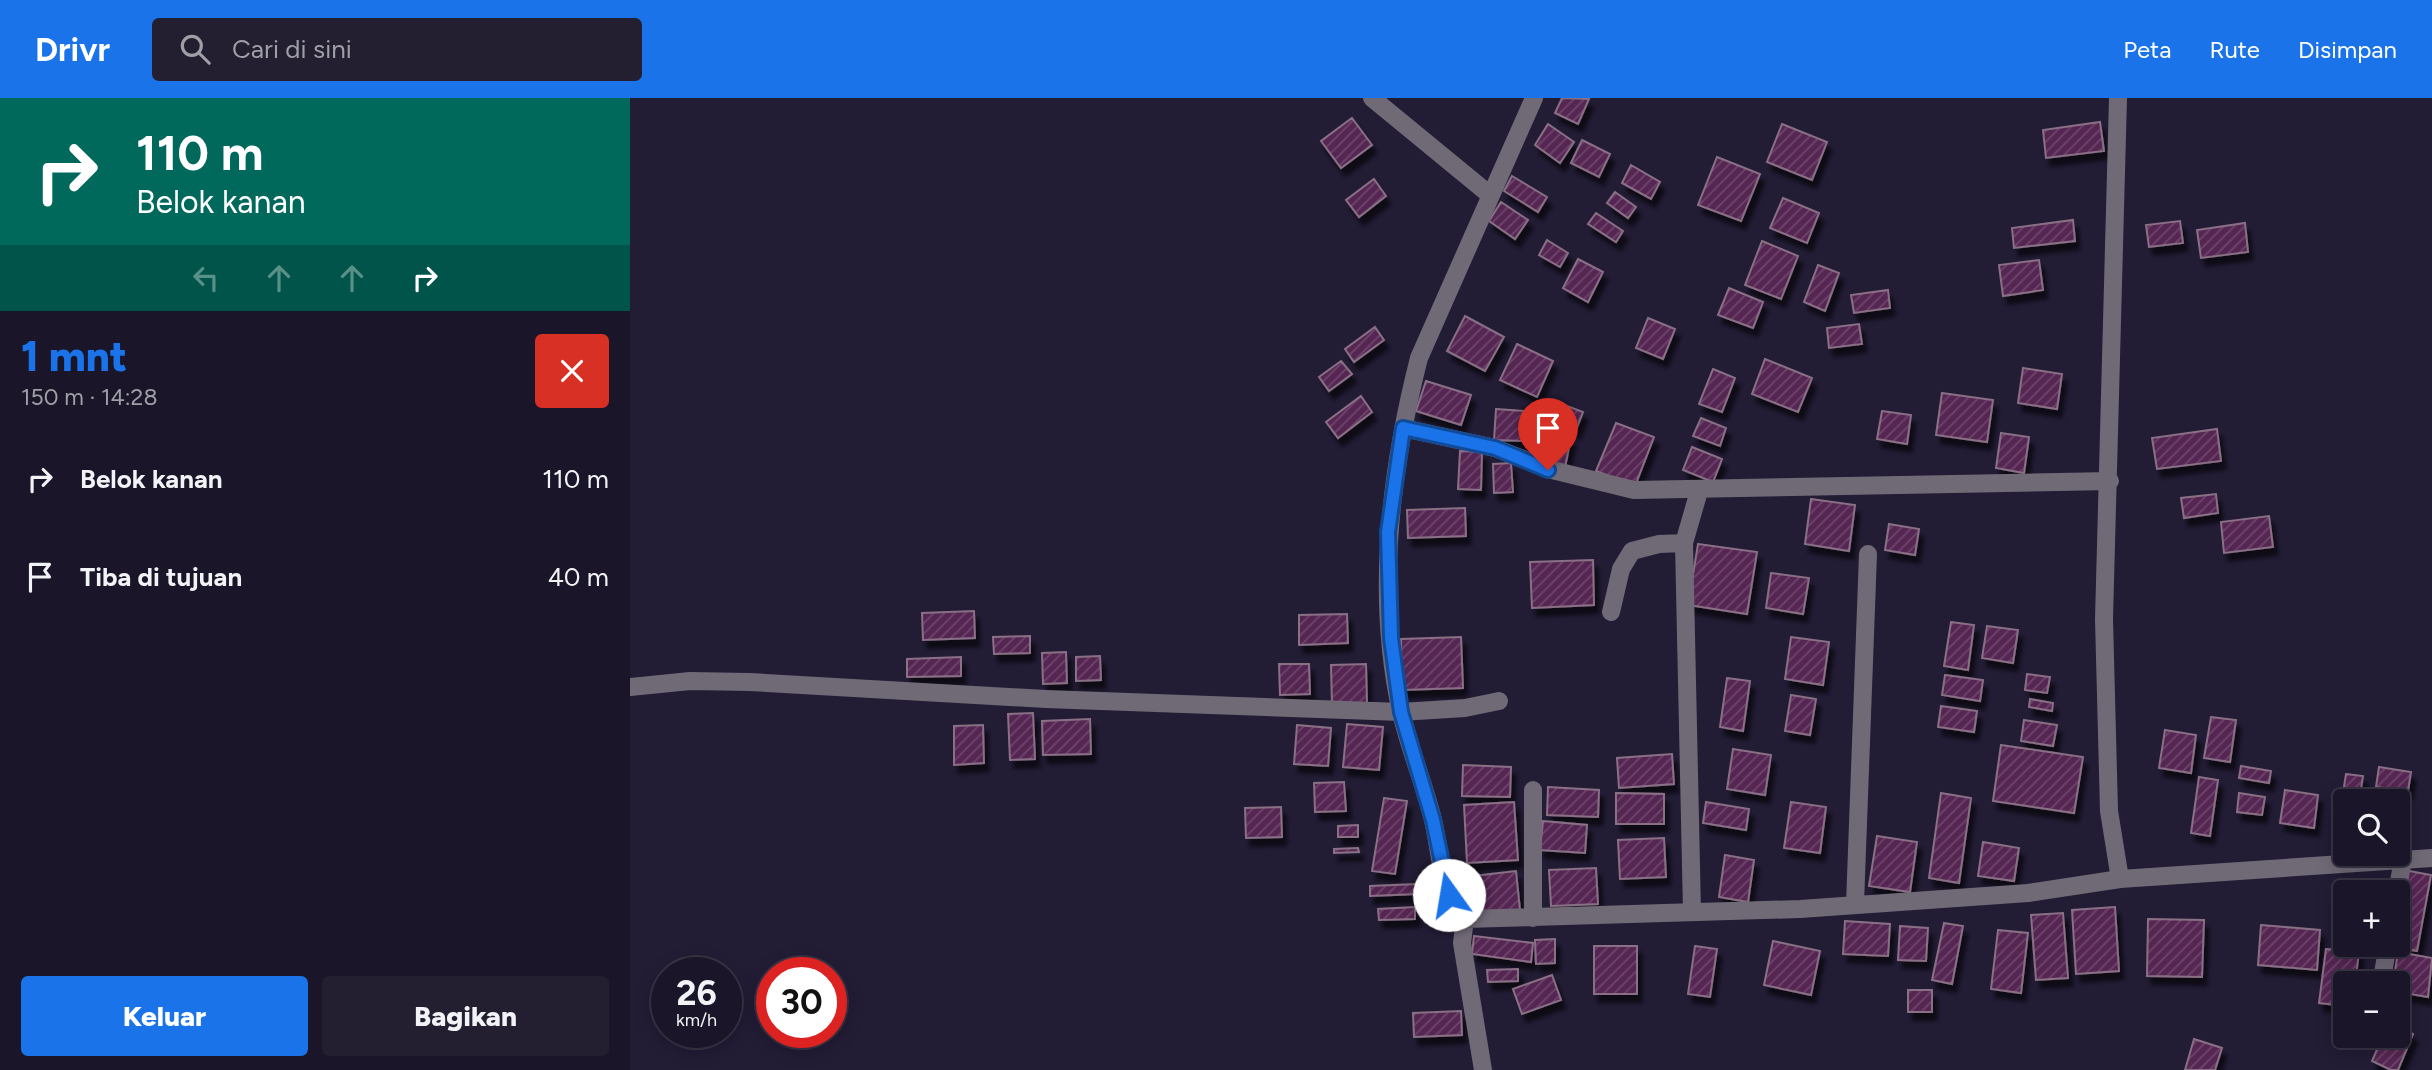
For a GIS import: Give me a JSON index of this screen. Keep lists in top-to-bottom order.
{
  "page": {
    "header": "Drivr",
    "search": "Cari di sini",
    "nav": ["Peta", "Rute", "Disimpan"],
    "turn": ["110 m", "Belok kanan"],
    "heading": ["1 mnt", "150 m · 14:28"],
    "list": [
      {
        "name": "Belok kanan",
        "value": "110 m"
      },
      {
        "name": "Tiba di tujuan",
        "value": "40 m"
      }
    ],
    "map_buttons": ["+", "−"],
    "speed": "26 km/h",
    "limit": "30",
    "buttons": ["Keluar", "Bagikan"]
  }
}
